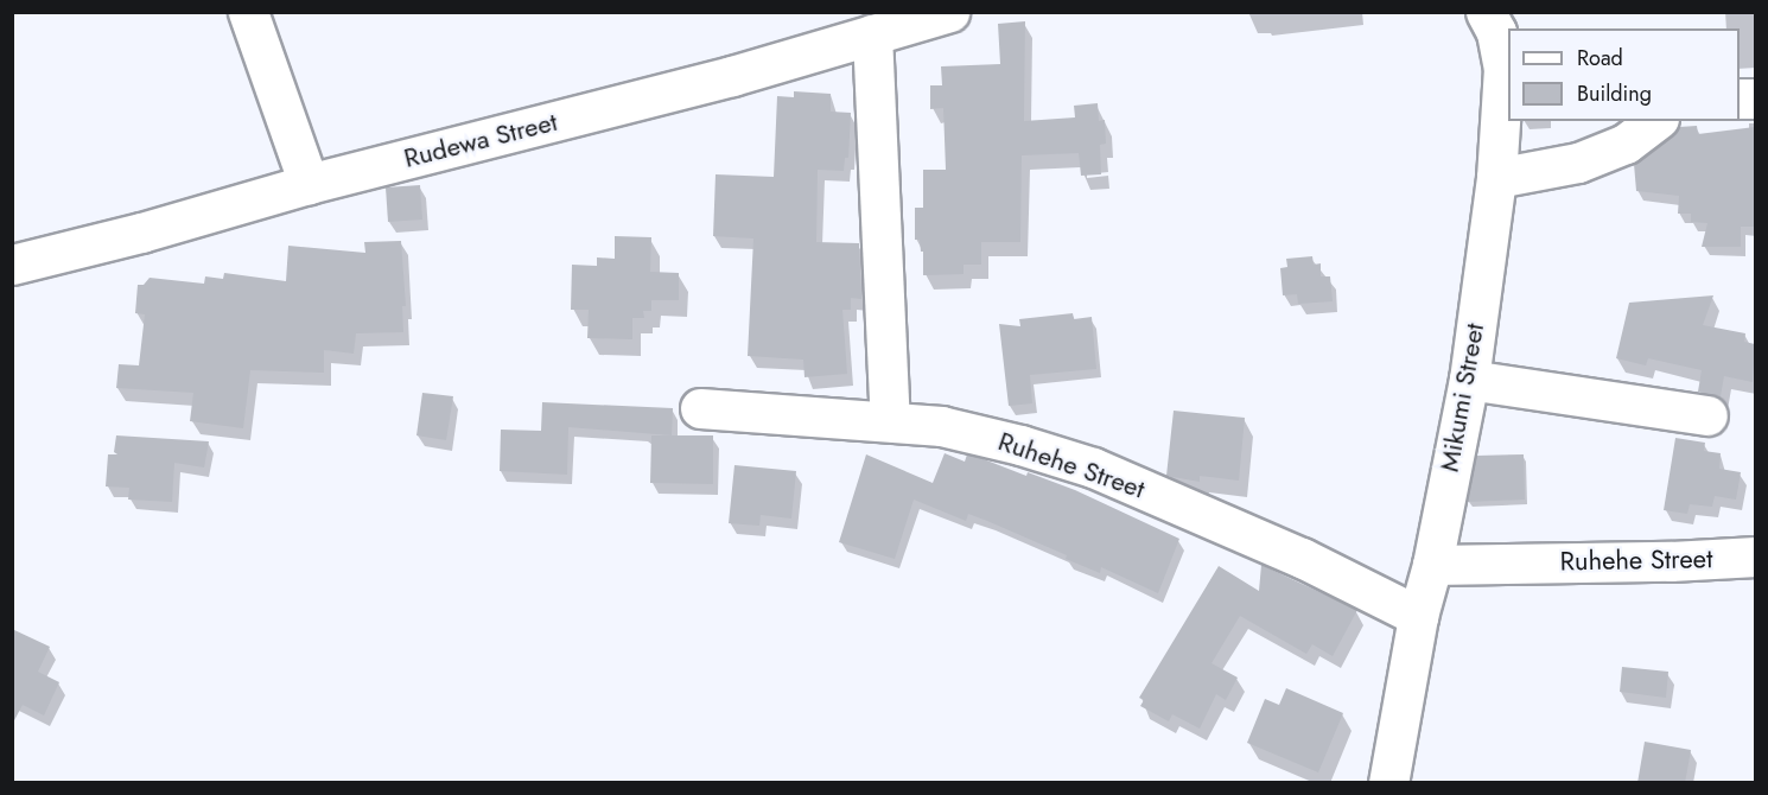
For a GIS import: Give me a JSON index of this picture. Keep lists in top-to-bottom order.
{
  "streets": {
    "street": ["Rudewa Street", "Mikumi Street", "Ruhehe Street"]
  },
  "crossings": [
    ["Mikumi Street", "Ruhehe Street"]
  ],
  "legend": ["Road", "Building"]
}
